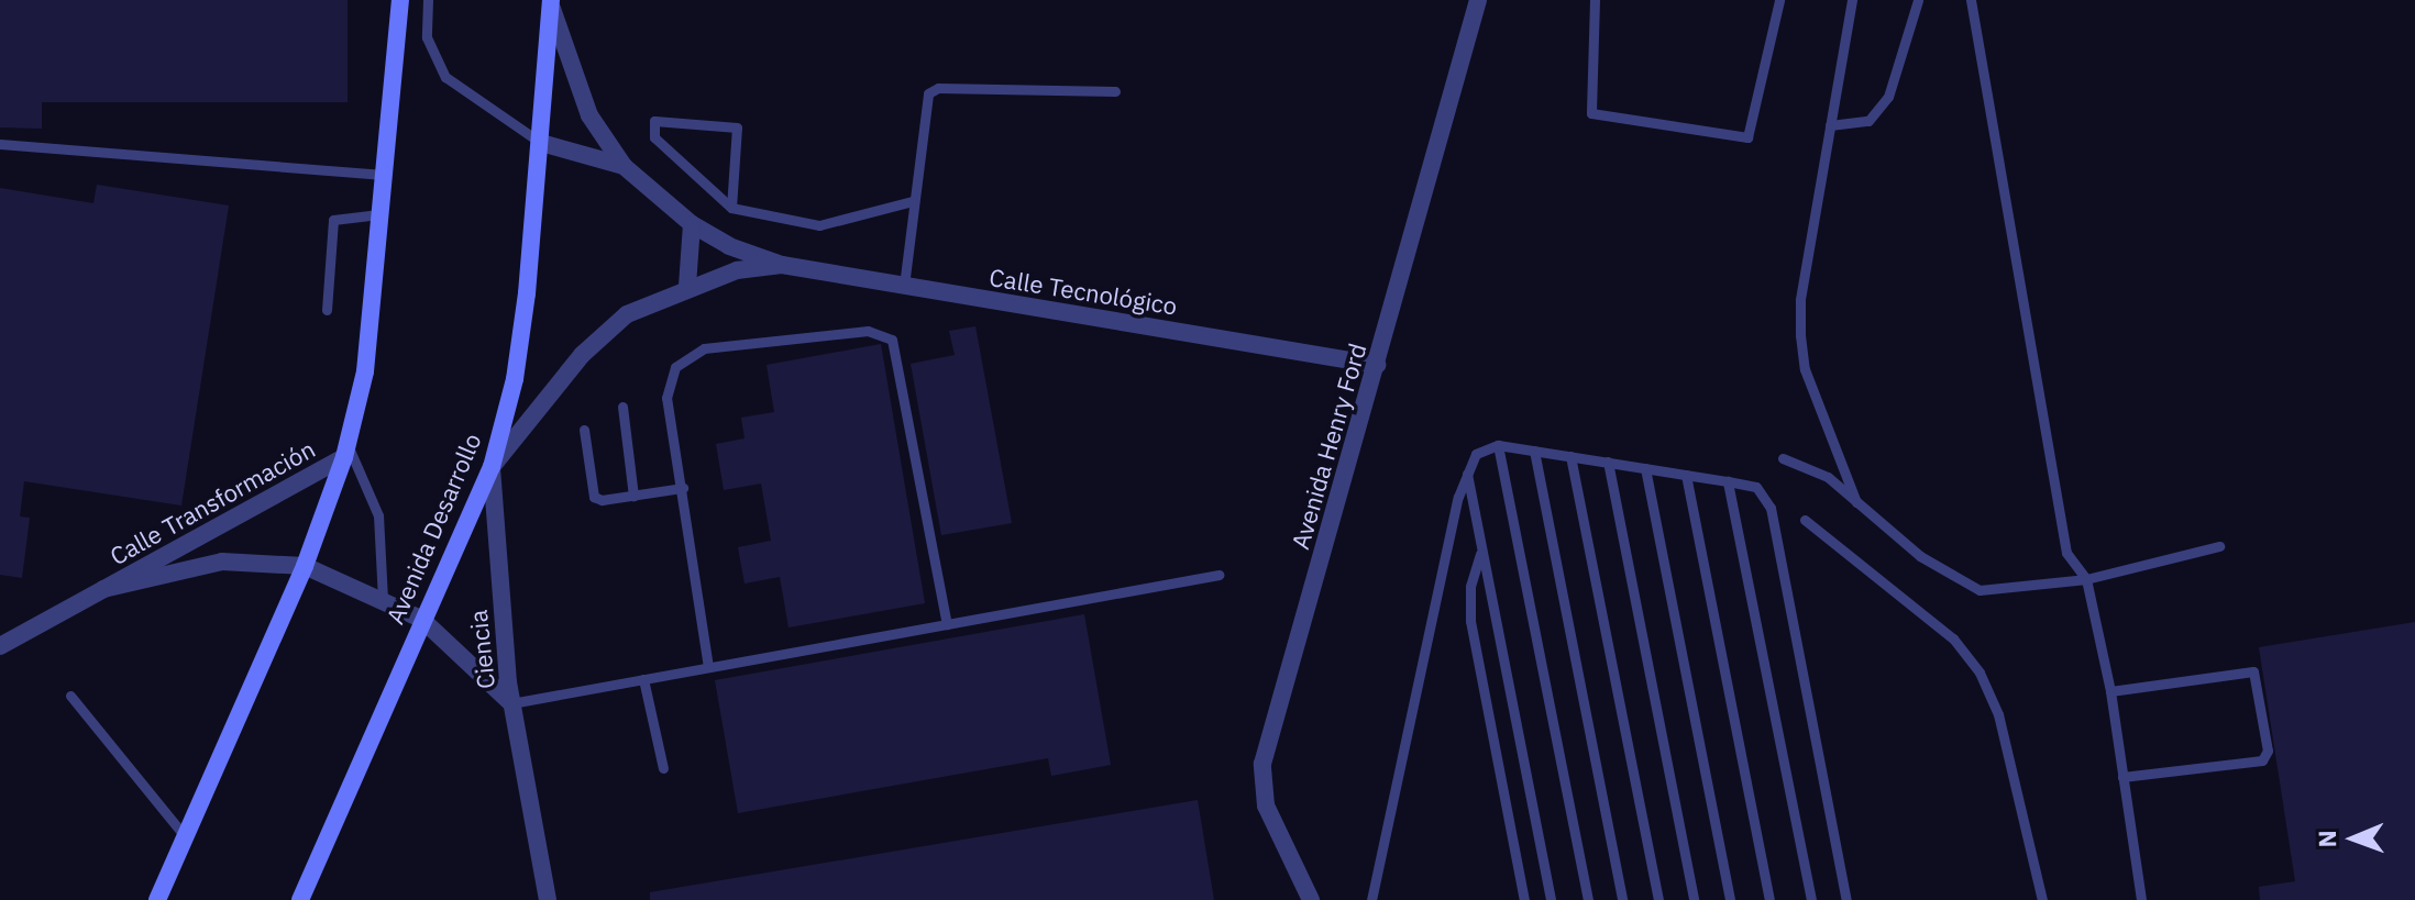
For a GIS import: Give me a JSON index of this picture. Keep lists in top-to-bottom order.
{
  "streets": {
    "main road": ["Avenida Desarrollo"],
    "street": [
      "Calle Tecnológico",
      "Avenida Henry Ford",
      "Calle Transformación",
      "Ciencia"
    ]
  },
  "crossings": [
    ["Calle Tecnológico", "Avenida Henry Ford"],
    ["Calle Tecnológico", "Avenida Desarrollo"],
    ["Calle Tecnológico", "Ciencia"],
    ["Calle Transformación", "Ciencia"],
    ["Avenida Desarrollo", "Ciencia"]
  ],
  "north": "left"
}
